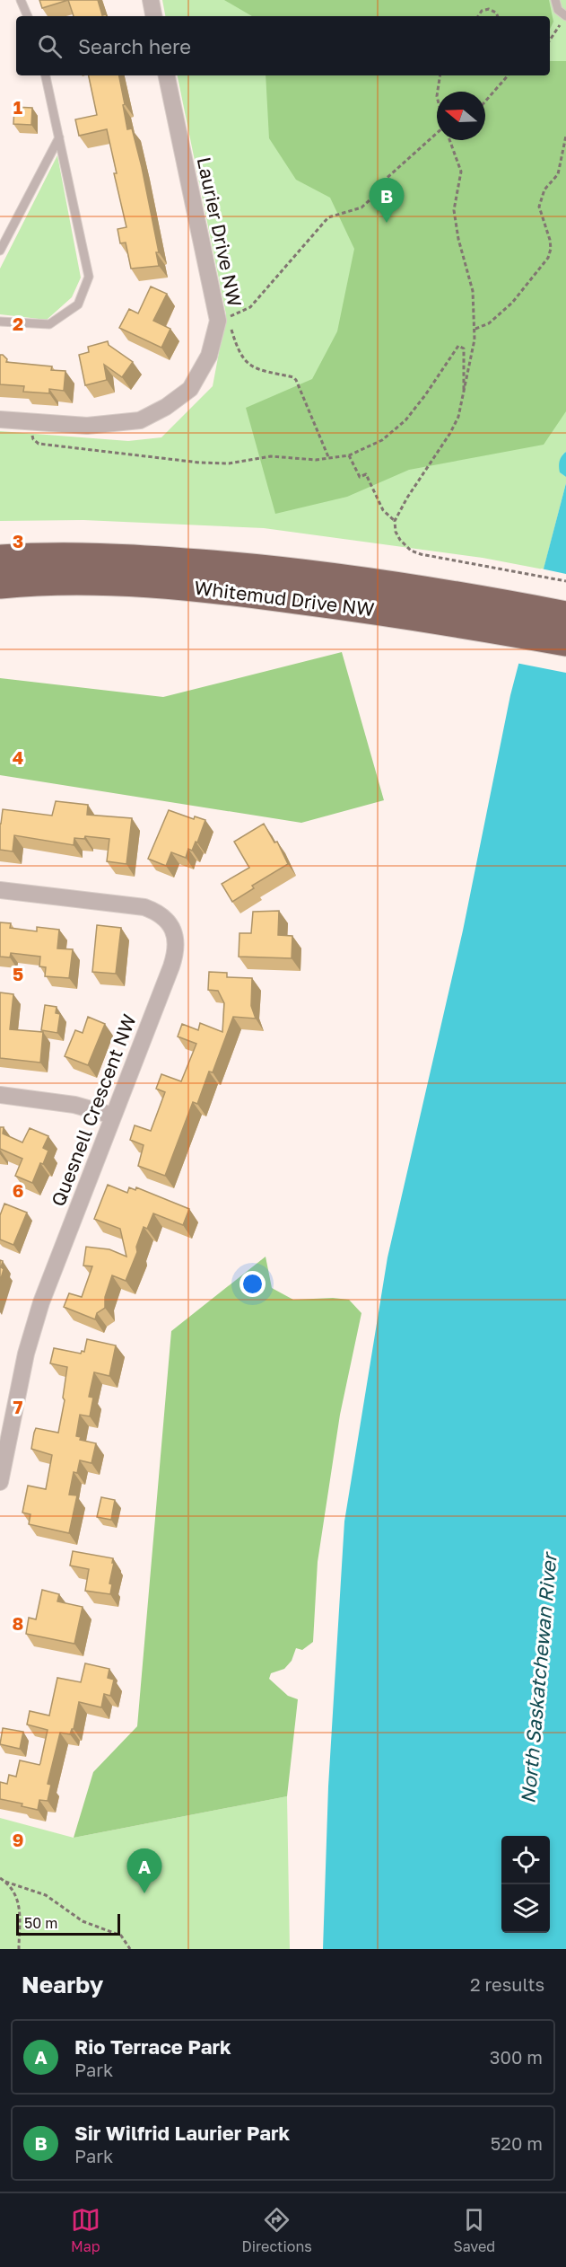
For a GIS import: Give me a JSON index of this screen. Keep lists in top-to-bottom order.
{
  "streets": {
    "highway": ["Whitemud Drive NW"],
    "street": ["Laurier Drive NW", "Quesnell Crescent NW"]
  },
  "water": ["North Saskatchewan River"],
  "scale_bar": "50 m",
  "north": "left",
  "page": {
    "search": "Search here",
    "pins": ["B", "A"],
    "scale": "50 m",
    "heading": ["Nearby", "2 results"],
    "list": [
      {
        "mark": "A",
        "name": "Rio Terrace Park",
        "note": "Park",
        "value": "300 m"
      },
      {
        "mark": "B",
        "name": "Sir Wilfrid Laurier Park",
        "note": "Park",
        "value": "520 m"
      }
    ],
    "nav": ["Map", "Directions", "Saved"]
  },
  "grid": {
    "rows": [
      "1",
      "2",
      "3",
      "4",
      "5",
      "6",
      "7",
      "8",
      "9"
    ]
  }
}
